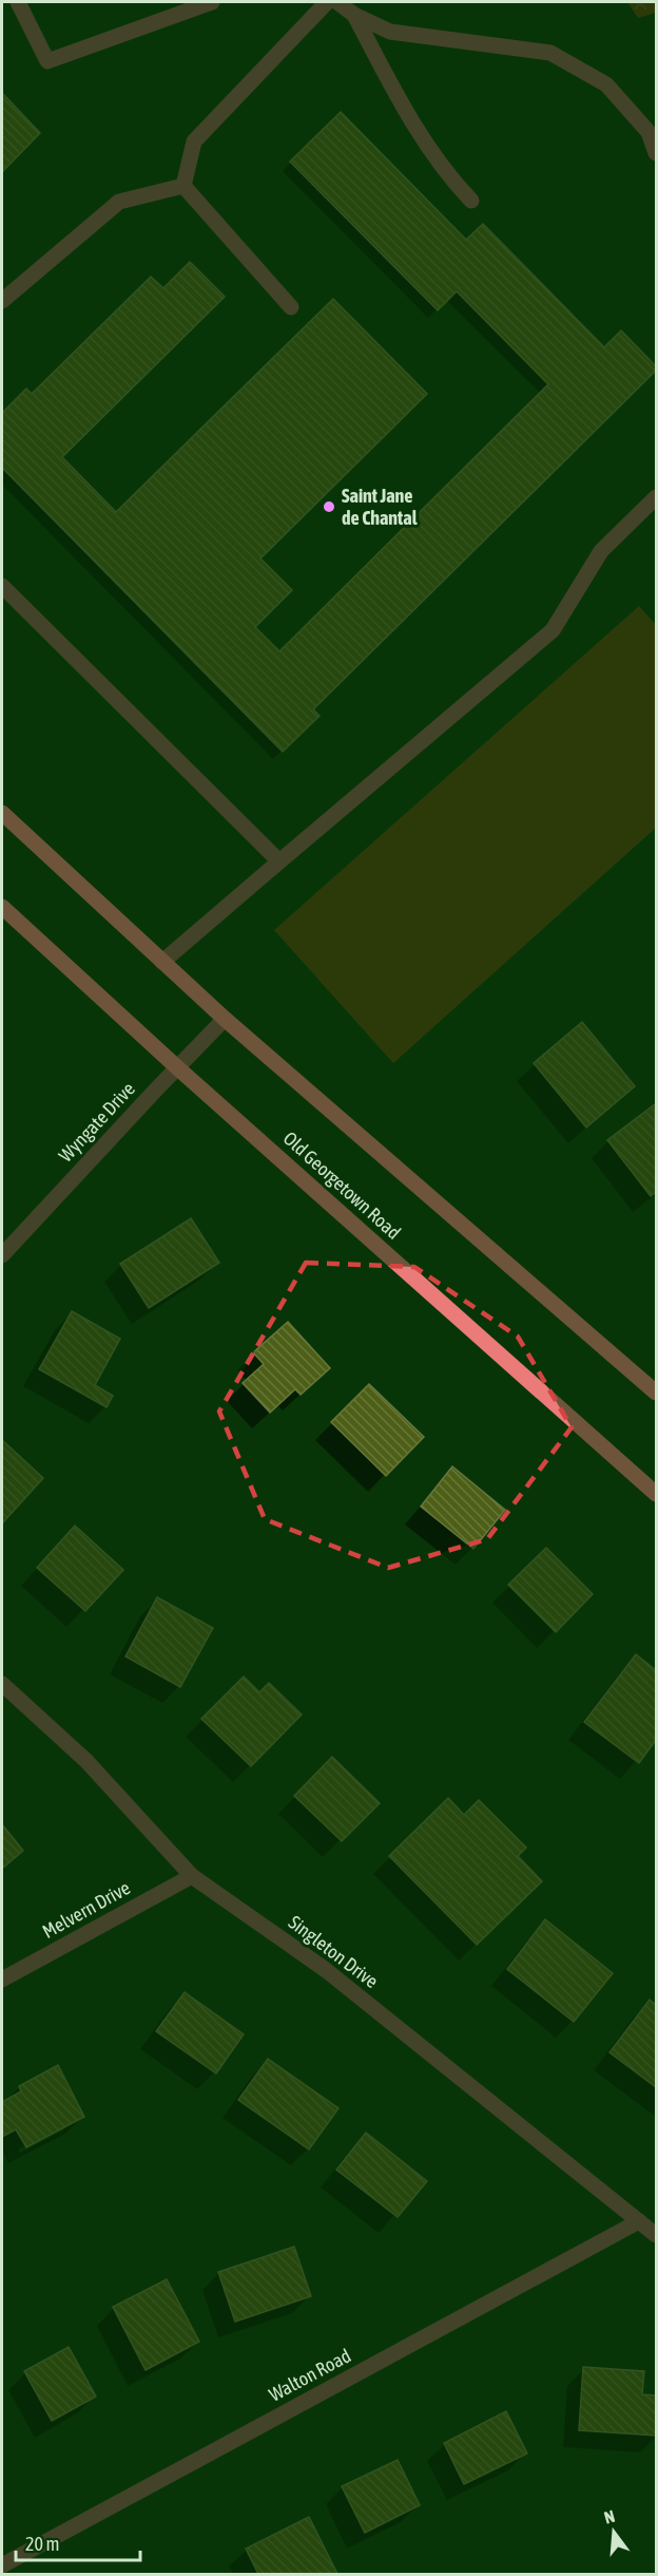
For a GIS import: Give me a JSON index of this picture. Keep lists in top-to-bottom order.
{
  "streets": {
    "main road": ["Old Georgetown Road"],
    "street": [
      "Wyngate Drive",
      "Melvern Drive",
      "Singleton Drive",
      "Walton Road"
    ]
  },
  "crossings": [
    ["Wyngate Drive", "Old Georgetown Road"],
    ["Melvern Drive", "Singleton Drive"],
    ["Singleton Drive", "Walton Road"]
  ],
  "places": ["Saint Jane de Chantal"],
  "scale_bar": "20 m",
  "north": "top"
}
